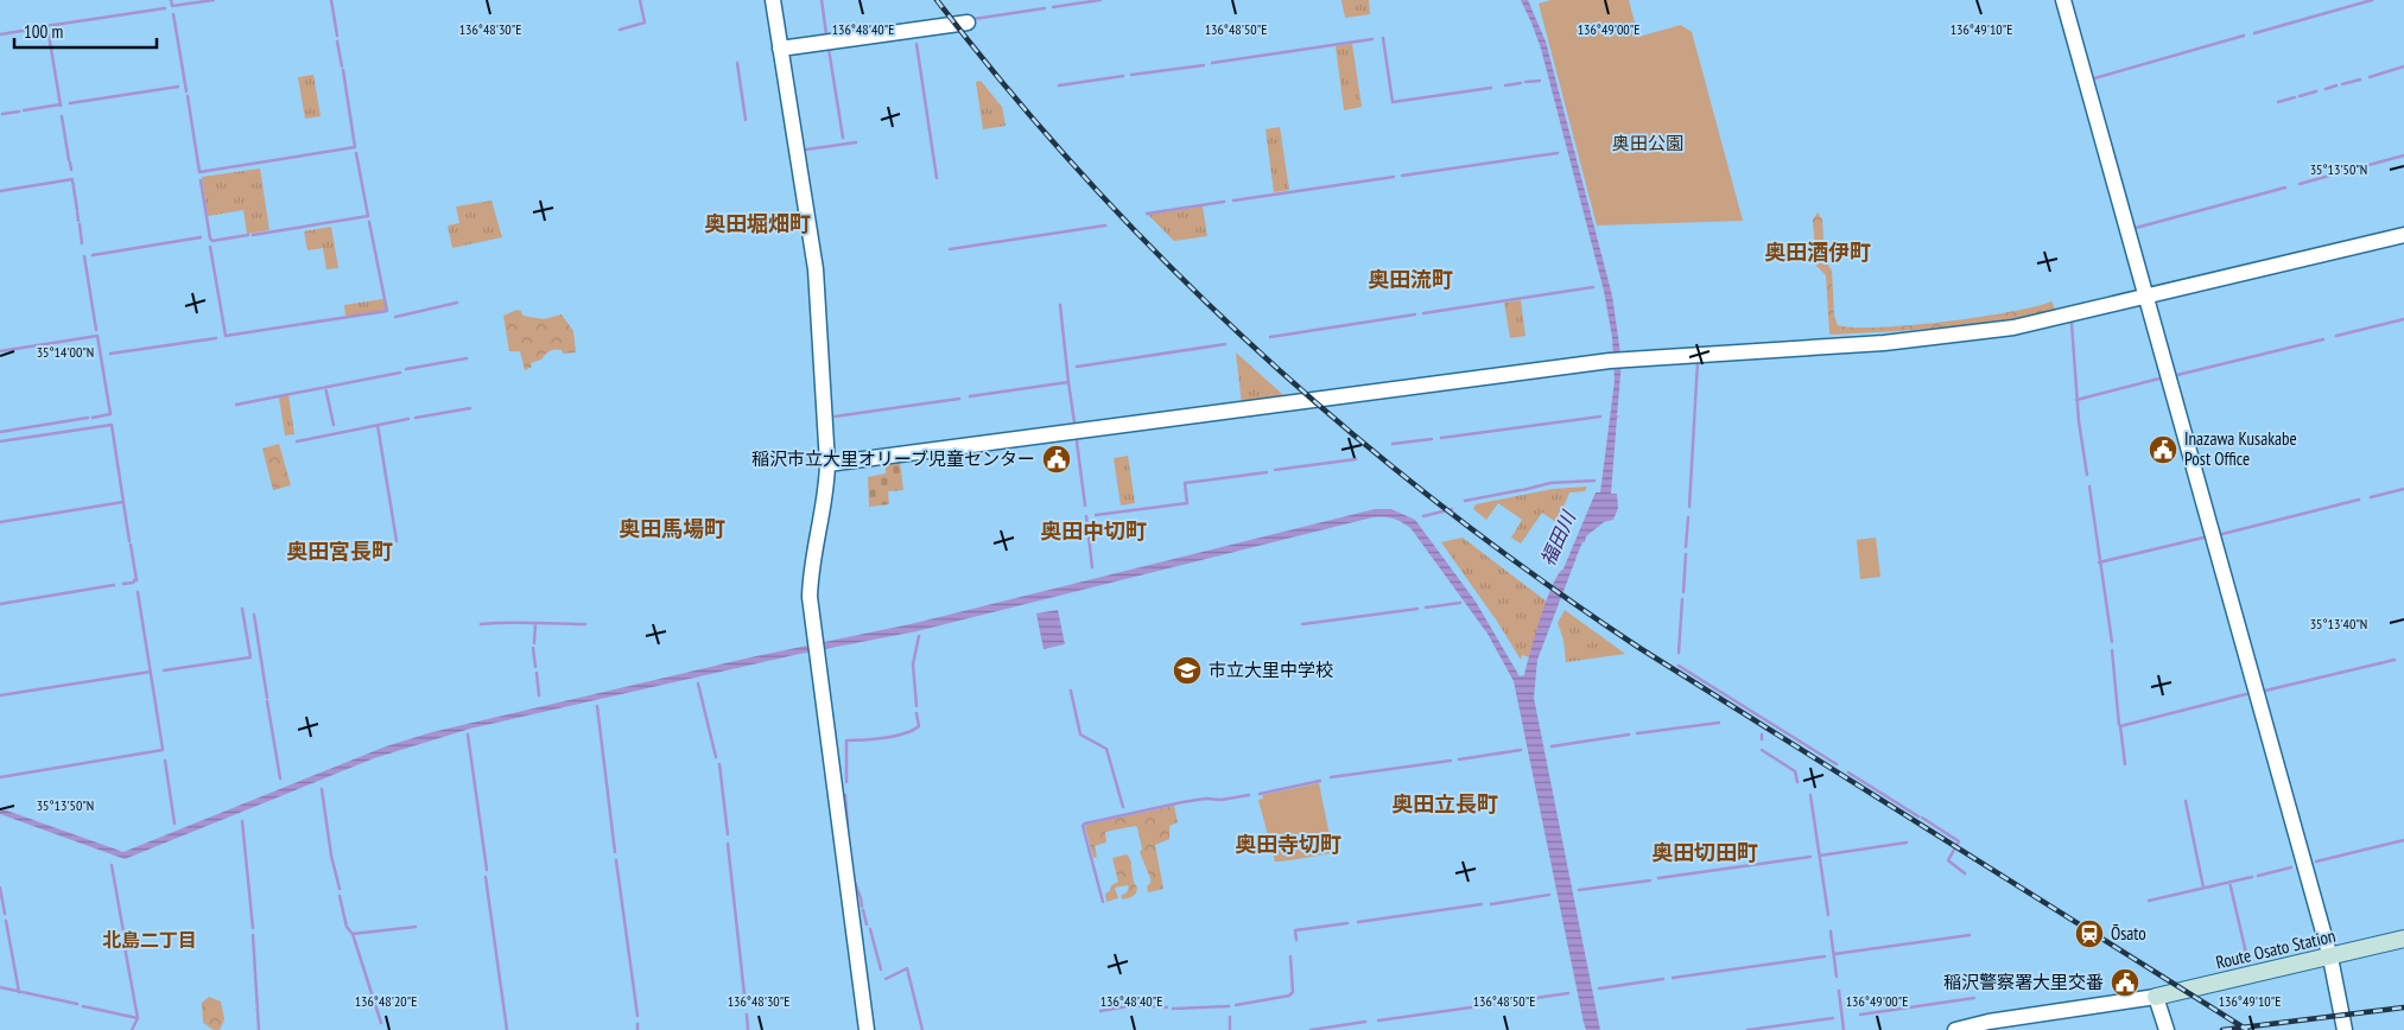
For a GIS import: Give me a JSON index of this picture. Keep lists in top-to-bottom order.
{
  "streets": {
    "main road": ["Route Osato Station"]
  },
  "districts": [
    "奥田堀畑町",
    "奥田酒伊町",
    "奥田流町",
    "奥田馬場町",
    "奥田中切町",
    "奥田宮長町",
    "奥田立長町",
    "奥田寺切町",
    "奥田切田町",
    "北島二丁目"
  ],
  "water": ["福田川"],
  "parks": ["奥田公園"],
  "places": {
    "public building": ["Inazawa Kusakabe Post Office", "稲沢市立大里オリーブ児童センター", "稲沢警察署大里交番"],
    "school or university": ["市立大里中学校"],
    "station": ["Ōsato"]
  },
  "scale_bar": "100 m",
  "coordinates": [
    "136°48'30\"E",
    "136°48'40\"E",
    "136°48'50\"E",
    "136°49'00\"E",
    "136°49'10\"E",
    "35°13'50\"N",
    "35°14'00\"N",
    "35°13'40\"N",
    "136°48'20\"E"
  ]
}
